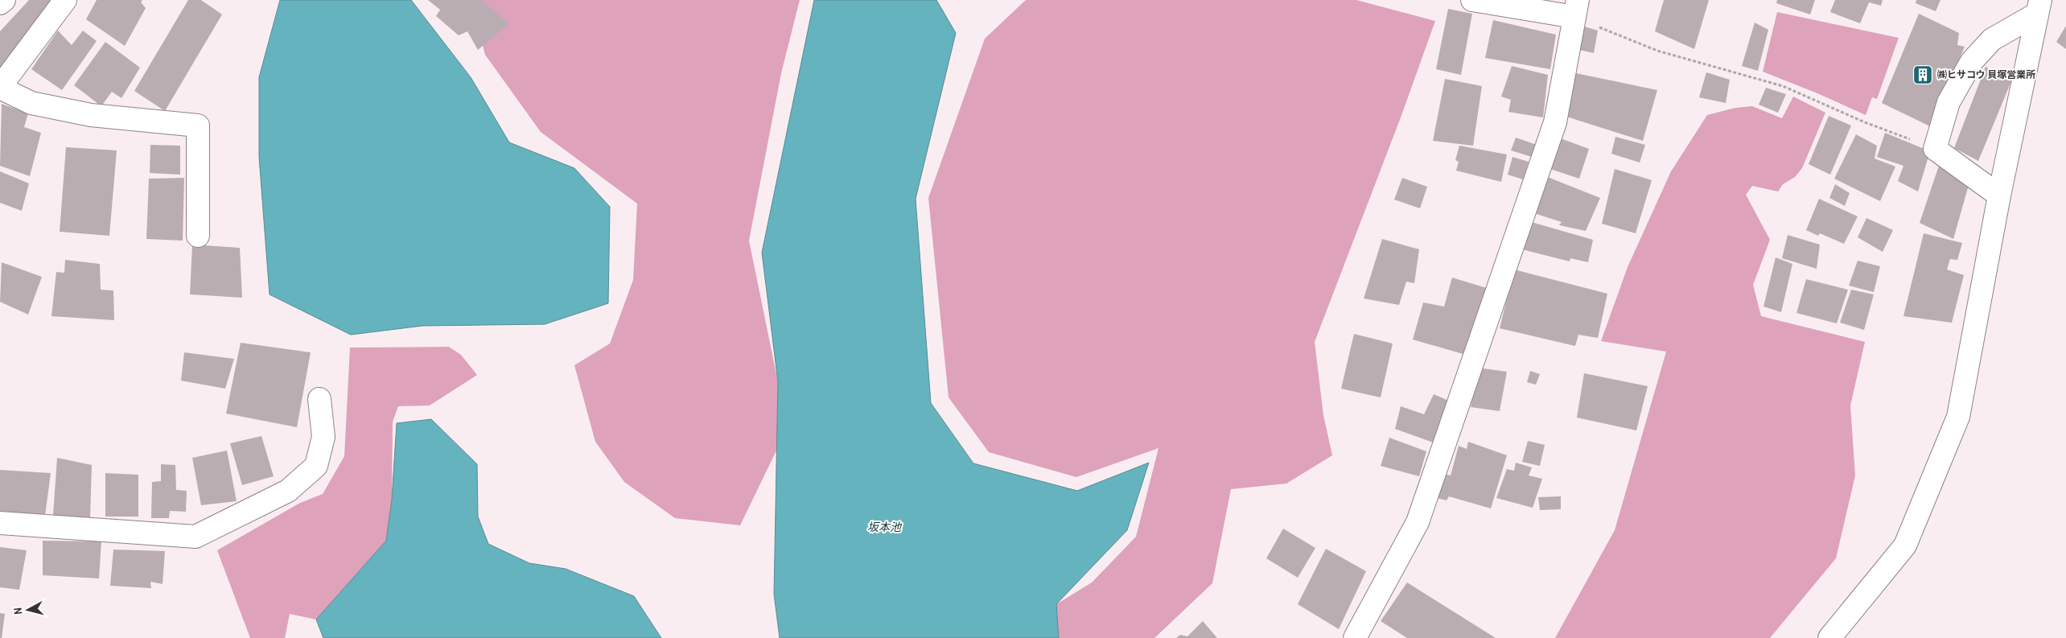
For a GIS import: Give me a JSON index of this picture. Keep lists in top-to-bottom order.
{
  "water": ["坂本池"],
  "places": {
    "building": ["㈱ヒサコウ 貝塚営業所"]
  },
  "north": "left"
}
